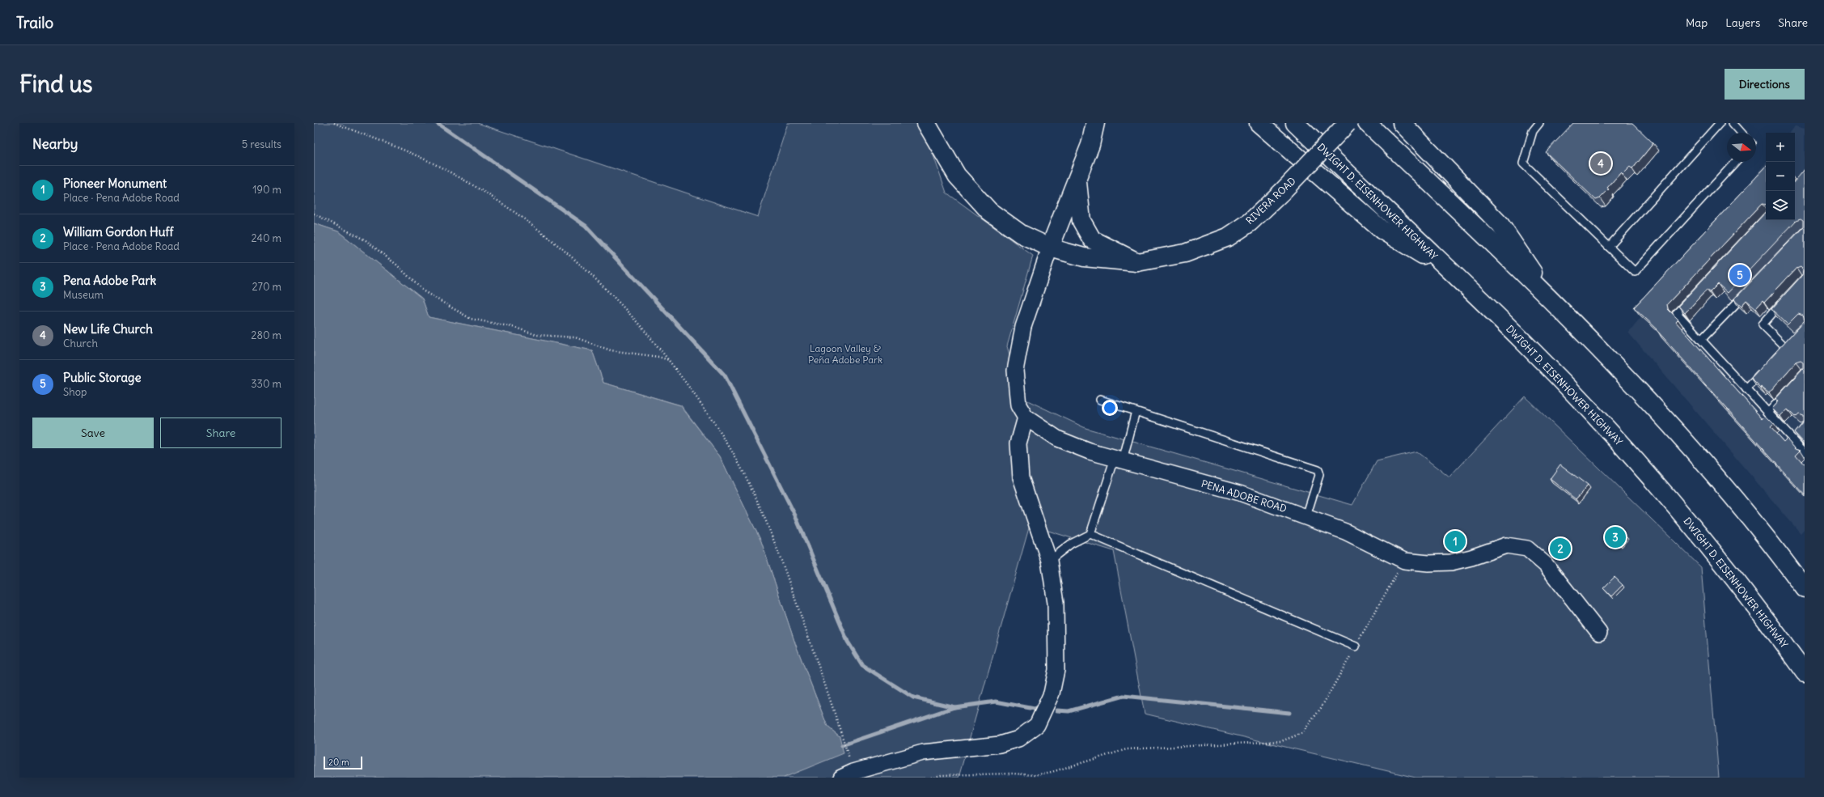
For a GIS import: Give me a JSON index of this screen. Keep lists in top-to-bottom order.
{
  "streets": {
    "main road": ["RIVERA ROAD", "DWIGHT D. EISENHOWER HIGHWAY"],
    "street": ["PENA ADOBE ROAD"]
  },
  "crossings": [
    ["RIVERA ROAD", "PENA ADOBE ROAD"]
  ],
  "parks": ["Lagoon Valley & Peña Adobe Park"],
  "scale_bar": "20 m",
  "north": "right",
  "page": {
    "header": "Trailo",
    "nav": ["Map", "Layers", "Share"],
    "buttons": [
      "Directions",
      ["Save", "Share"]
    ],
    "title": "Find us",
    "heading": ["Nearby", "5 results"],
    "map_buttons": ["+", "−"],
    "pins": [
      "4",
      "5",
      "3",
      "1",
      "2"
    ],
    "list": [
      {
        "mark": "1",
        "name": "Pioneer Monument",
        "note": "Place · Pena Adobe Road",
        "value": "190 m"
      },
      {
        "mark": "2",
        "name": "William Gordon Huff",
        "note": "Place · Pena Adobe Road",
        "value": "240 m"
      },
      {
        "mark": "3",
        "name": "Pena Adobe Park",
        "note": "Museum",
        "value": "270 m"
      },
      {
        "mark": "4",
        "name": "New Life Church",
        "note": "Church",
        "value": "280 m"
      },
      {
        "mark": "5",
        "name": "Public Storage",
        "note": "Shop",
        "value": "330 m"
      }
    ],
    "scale": "20 m"
  }
}
